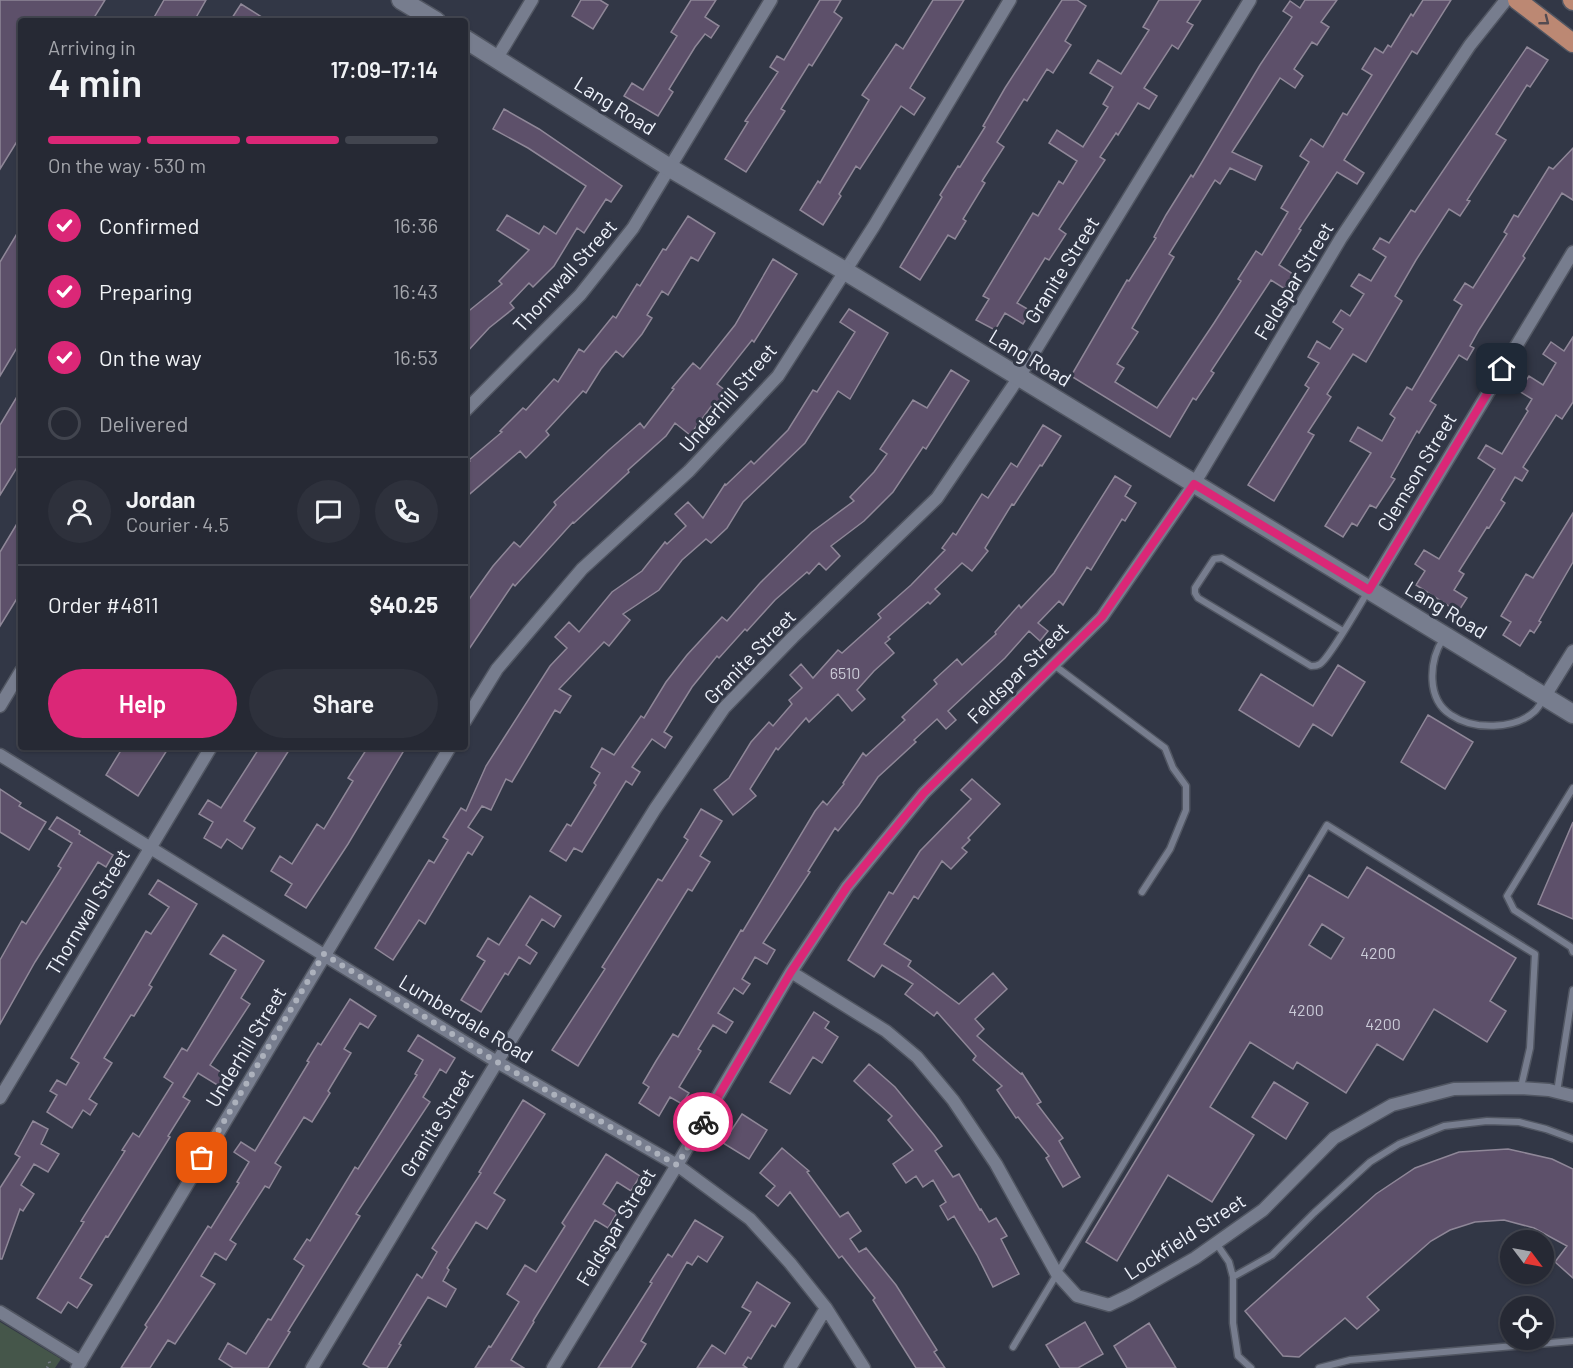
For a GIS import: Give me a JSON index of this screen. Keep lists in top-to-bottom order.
{
  "streets": {
    "street": [
      "Lang Road",
      "Granite Street",
      "Thornwall Street",
      "Feldspar Street",
      "Underhill Street",
      "Clemson Street",
      "Lumberdale Road",
      "Lockfield Street"
    ]
  },
  "crossings": [
    ["Lang Road", "Granite Street"],
    ["Lang Road", "Thornwall Street"],
    ["Lang Road", "Feldspar Street"],
    ["Lang Road", "Underhill Street"],
    ["Lang Road", "Clemson Street"],
    ["Granite Street", "Lumberdale Road"],
    ["Thornwall Street", "Lumberdale Road"],
    ["Feldspar Street", "Lumberdale Road"],
    ["Feldspar Street", "Lockfield Street"],
    ["Underhill Street", "Lumberdale Road"]
  ],
  "house_numbers": [
    "6510",
    "4200",
    "4200",
    "4200"
  ],
  "north": "bottom right",
  "page": {
    "heading": ["4 min", "Arriving in", "17:09–17:14"],
    "panel": [
      "Jordan",
      "Courier · 4.5",
      "Order #4811",
      "$40.25"
    ],
    "bar": "On the way · 530 m",
    "list": [
      ["Confirmed", "16:36"],
      ["Preparing", "16:43"],
      ["On the way", "16:53"],
      "Delivered"
    ],
    "buttons": ["Help", "Share"]
  }
}
